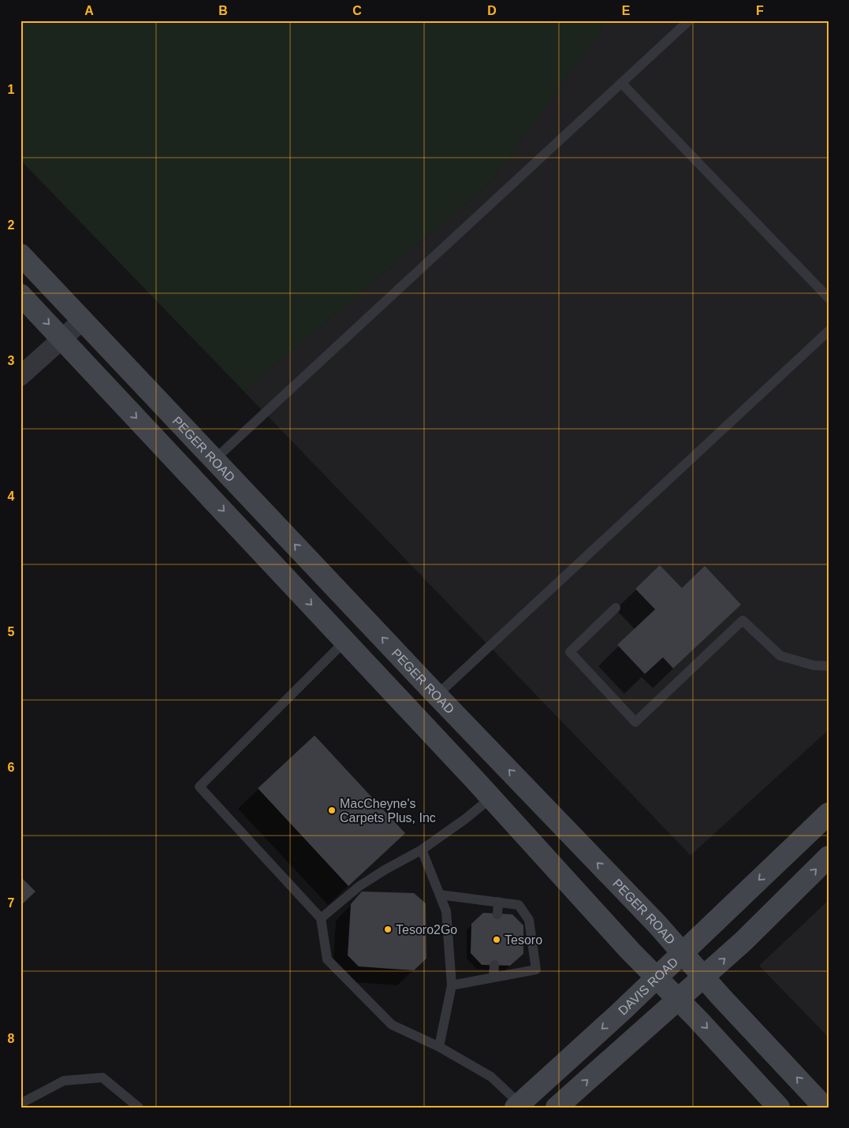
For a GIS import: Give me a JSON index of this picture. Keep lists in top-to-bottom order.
{
  "streets": {
    "main road": ["PEGER ROAD", "DAVIS ROAD"]
  },
  "crossings": [
    ["PEGER ROAD", "DAVIS ROAD"]
  ],
  "places": ["MacCheyne's Carpets Plus, Inc", "Tesoro2Go", "Tesoro"],
  "grid": {
    "columns": [
      "A",
      "B",
      "C",
      "D",
      "E",
      "F"
    ],
    "rows": [
      "1",
      "2",
      "3",
      "4",
      "5",
      "6",
      "7",
      "8"
    ]
  }
}
